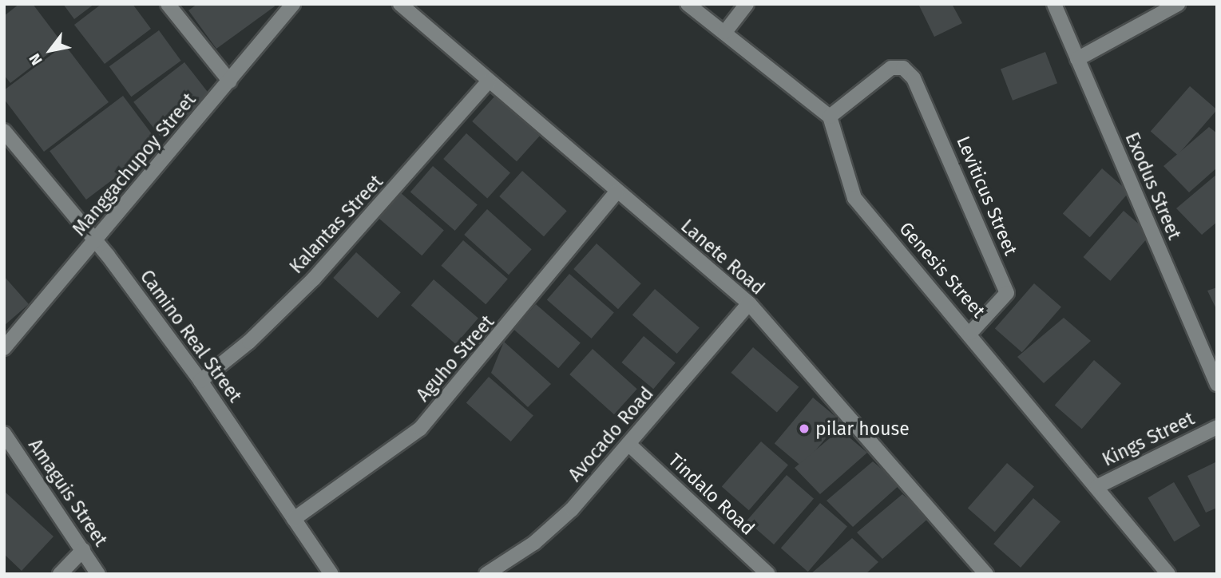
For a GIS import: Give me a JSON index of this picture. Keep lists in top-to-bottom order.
{
  "streets": {
    "street": [
      "Manggachupoy Street",
      "Exodus Street",
      "Leviticus Street",
      "Kalantas Street",
      "Lanete Road",
      "Genesis Street",
      "Camino Real Street",
      "Aguho Street",
      "Avocado Road",
      "Kings Street",
      "Amaguis Street",
      "Tindalo Road"
    ]
  },
  "crossings": [
    ["Manggachupoy Street", "Camino Real Street"],
    ["Leviticus Street", "Genesis Street"],
    ["Kalantas Street", "Lanete Road"],
    ["Kalantas Street", "Camino Real Street"],
    ["Lanete Road", "Aguho Street"],
    ["Lanete Road", "Avocado Road"],
    ["Genesis Street", "Kings Street"],
    ["Camino Real Street", "Aguho Street"],
    ["Avocado Road", "Tindalo Road"]
  ],
  "places": ["pilar house"],
  "north": "bottom left"
}
